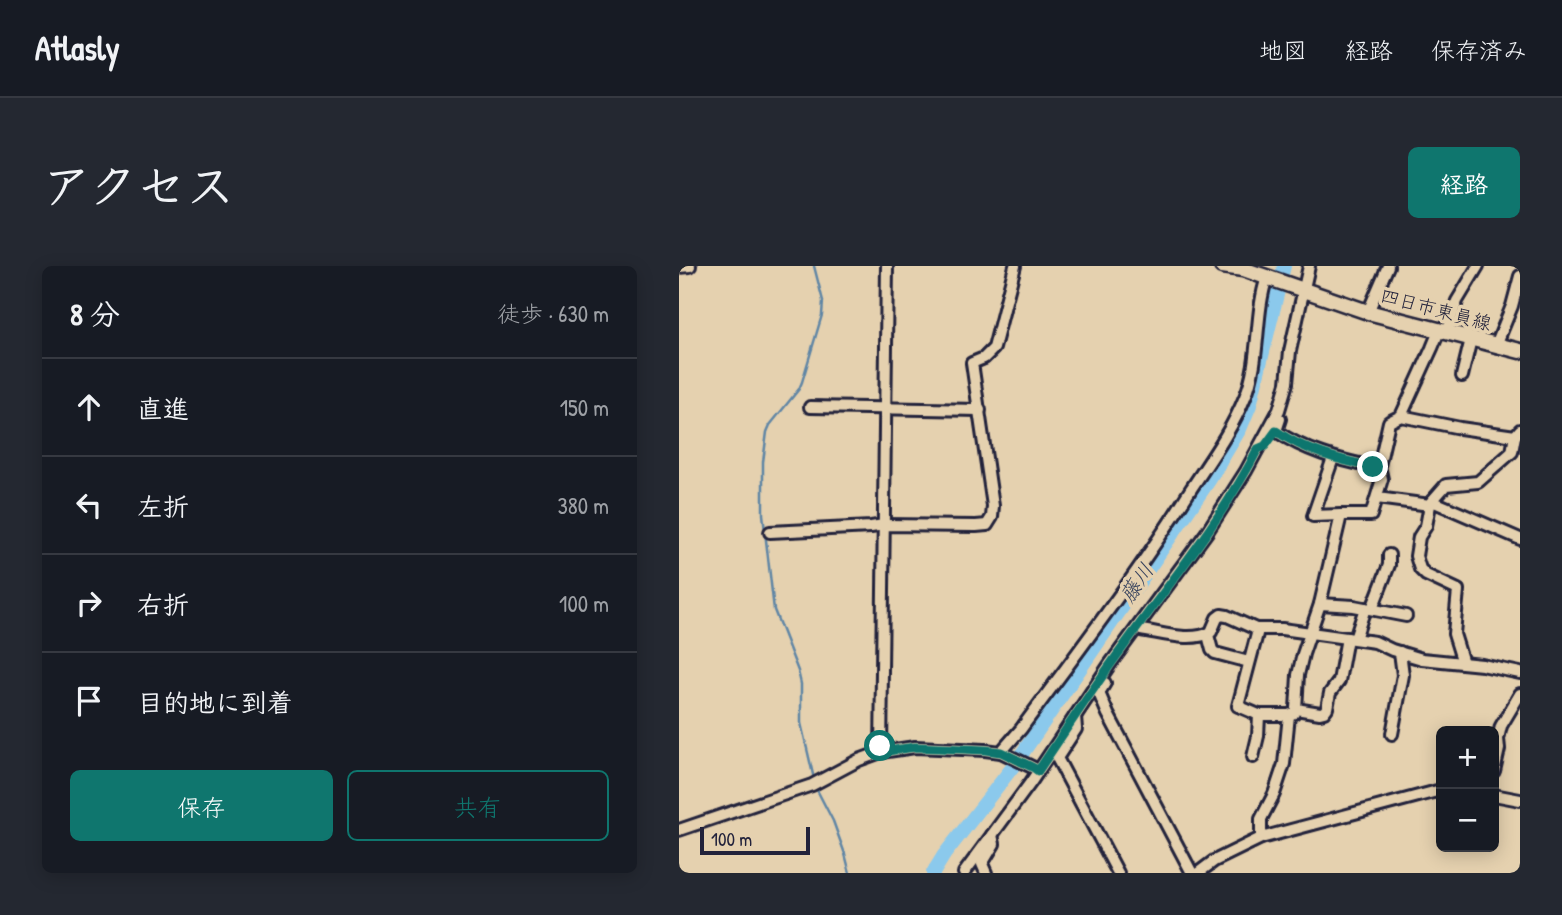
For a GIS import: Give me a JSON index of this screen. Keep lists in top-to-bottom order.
{
  "streets": {
    "main road": ["四日市東員線"]
  },
  "water": ["藤川"],
  "scale_bar": "100 m",
  "page": {
    "header": "Atlasly",
    "nav": ["地図", "経路", "保存済み"],
    "title": "アクセス",
    "buttons": [
      "経路",
      ["保存", "共有"]
    ],
    "heading": ["8 分", "徒歩 · 630 m"],
    "list": [
      ["直進", "150 m"],
      ["左折", "380 m"],
      ["右折", "100 m"],
      "目的地に到着"
    ],
    "map_buttons": ["+", "−"],
    "scale": "100 m"
  }
}
